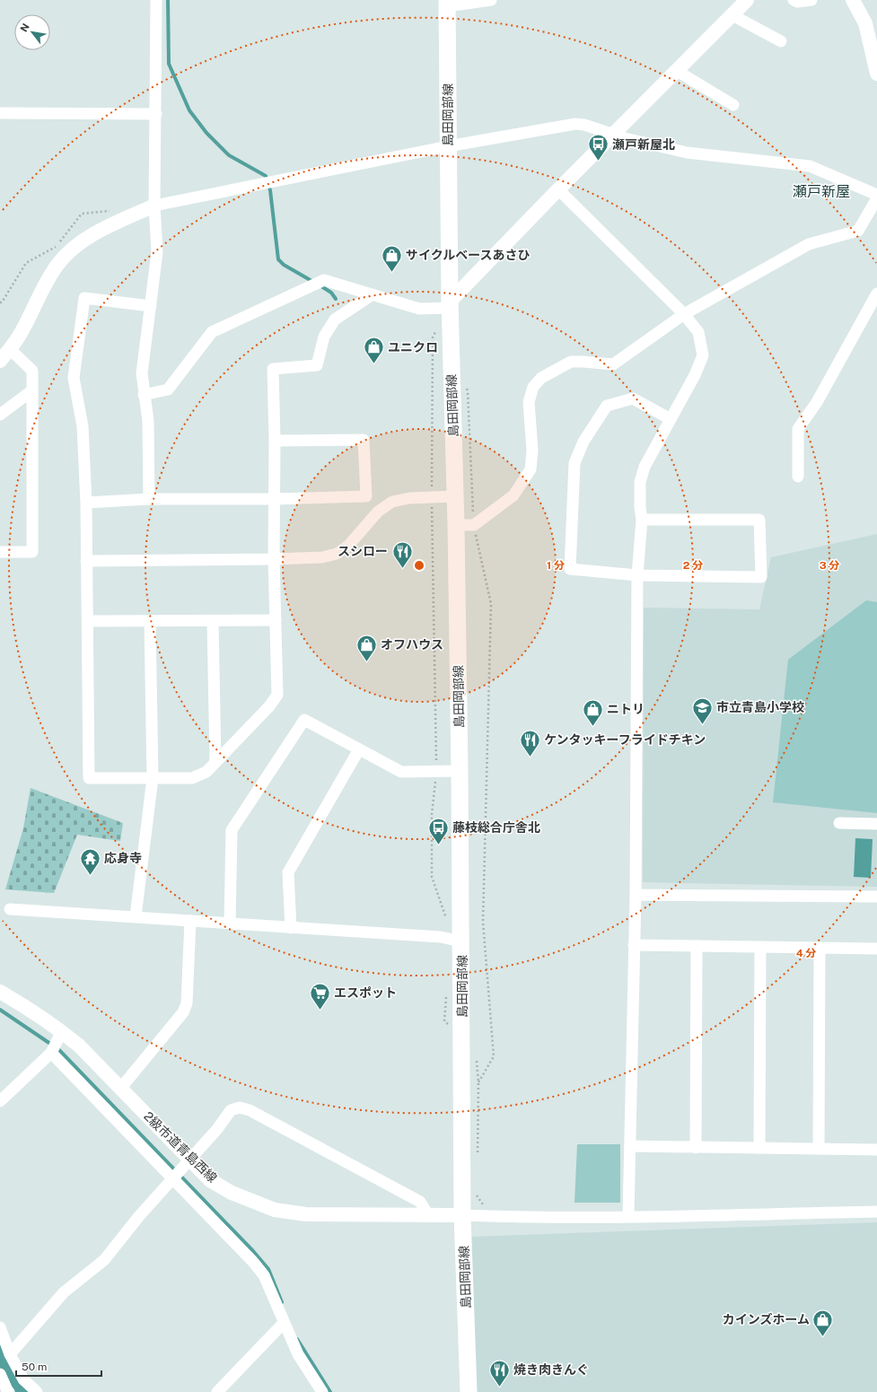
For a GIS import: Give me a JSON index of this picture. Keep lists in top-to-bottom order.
{
  "streets": {
    "main road": ["島田岡部線"],
    "street": ["2級市道青島西線"]
  },
  "crossings": [
    ["島田岡部線", "2級市道青島西線"]
  ],
  "districts": ["瀬戸新屋"],
  "places": {
    "bus stop": ["瀬戸新屋北", "藤枝総合庁舎北"],
    "shop": [
      "サイクルベースあさひ",
      "ユニクロ",
      "オフハウス",
      "ニトリ",
      "カインズホーム"
    ],
    "restaurant": ["スシロー", "ケンタッキーフライドチキン", "焼き肉きんぐ"],
    "school or university": ["市立青島小学校"],
    "temple": ["応身寺"],
    "supermarket": ["エスポット"]
  },
  "scale_bar": "50 m",
  "north": "top left",
  "rings": [
    "1 分",
    "2 分",
    "3 分",
    "4 分"
  ]
}
